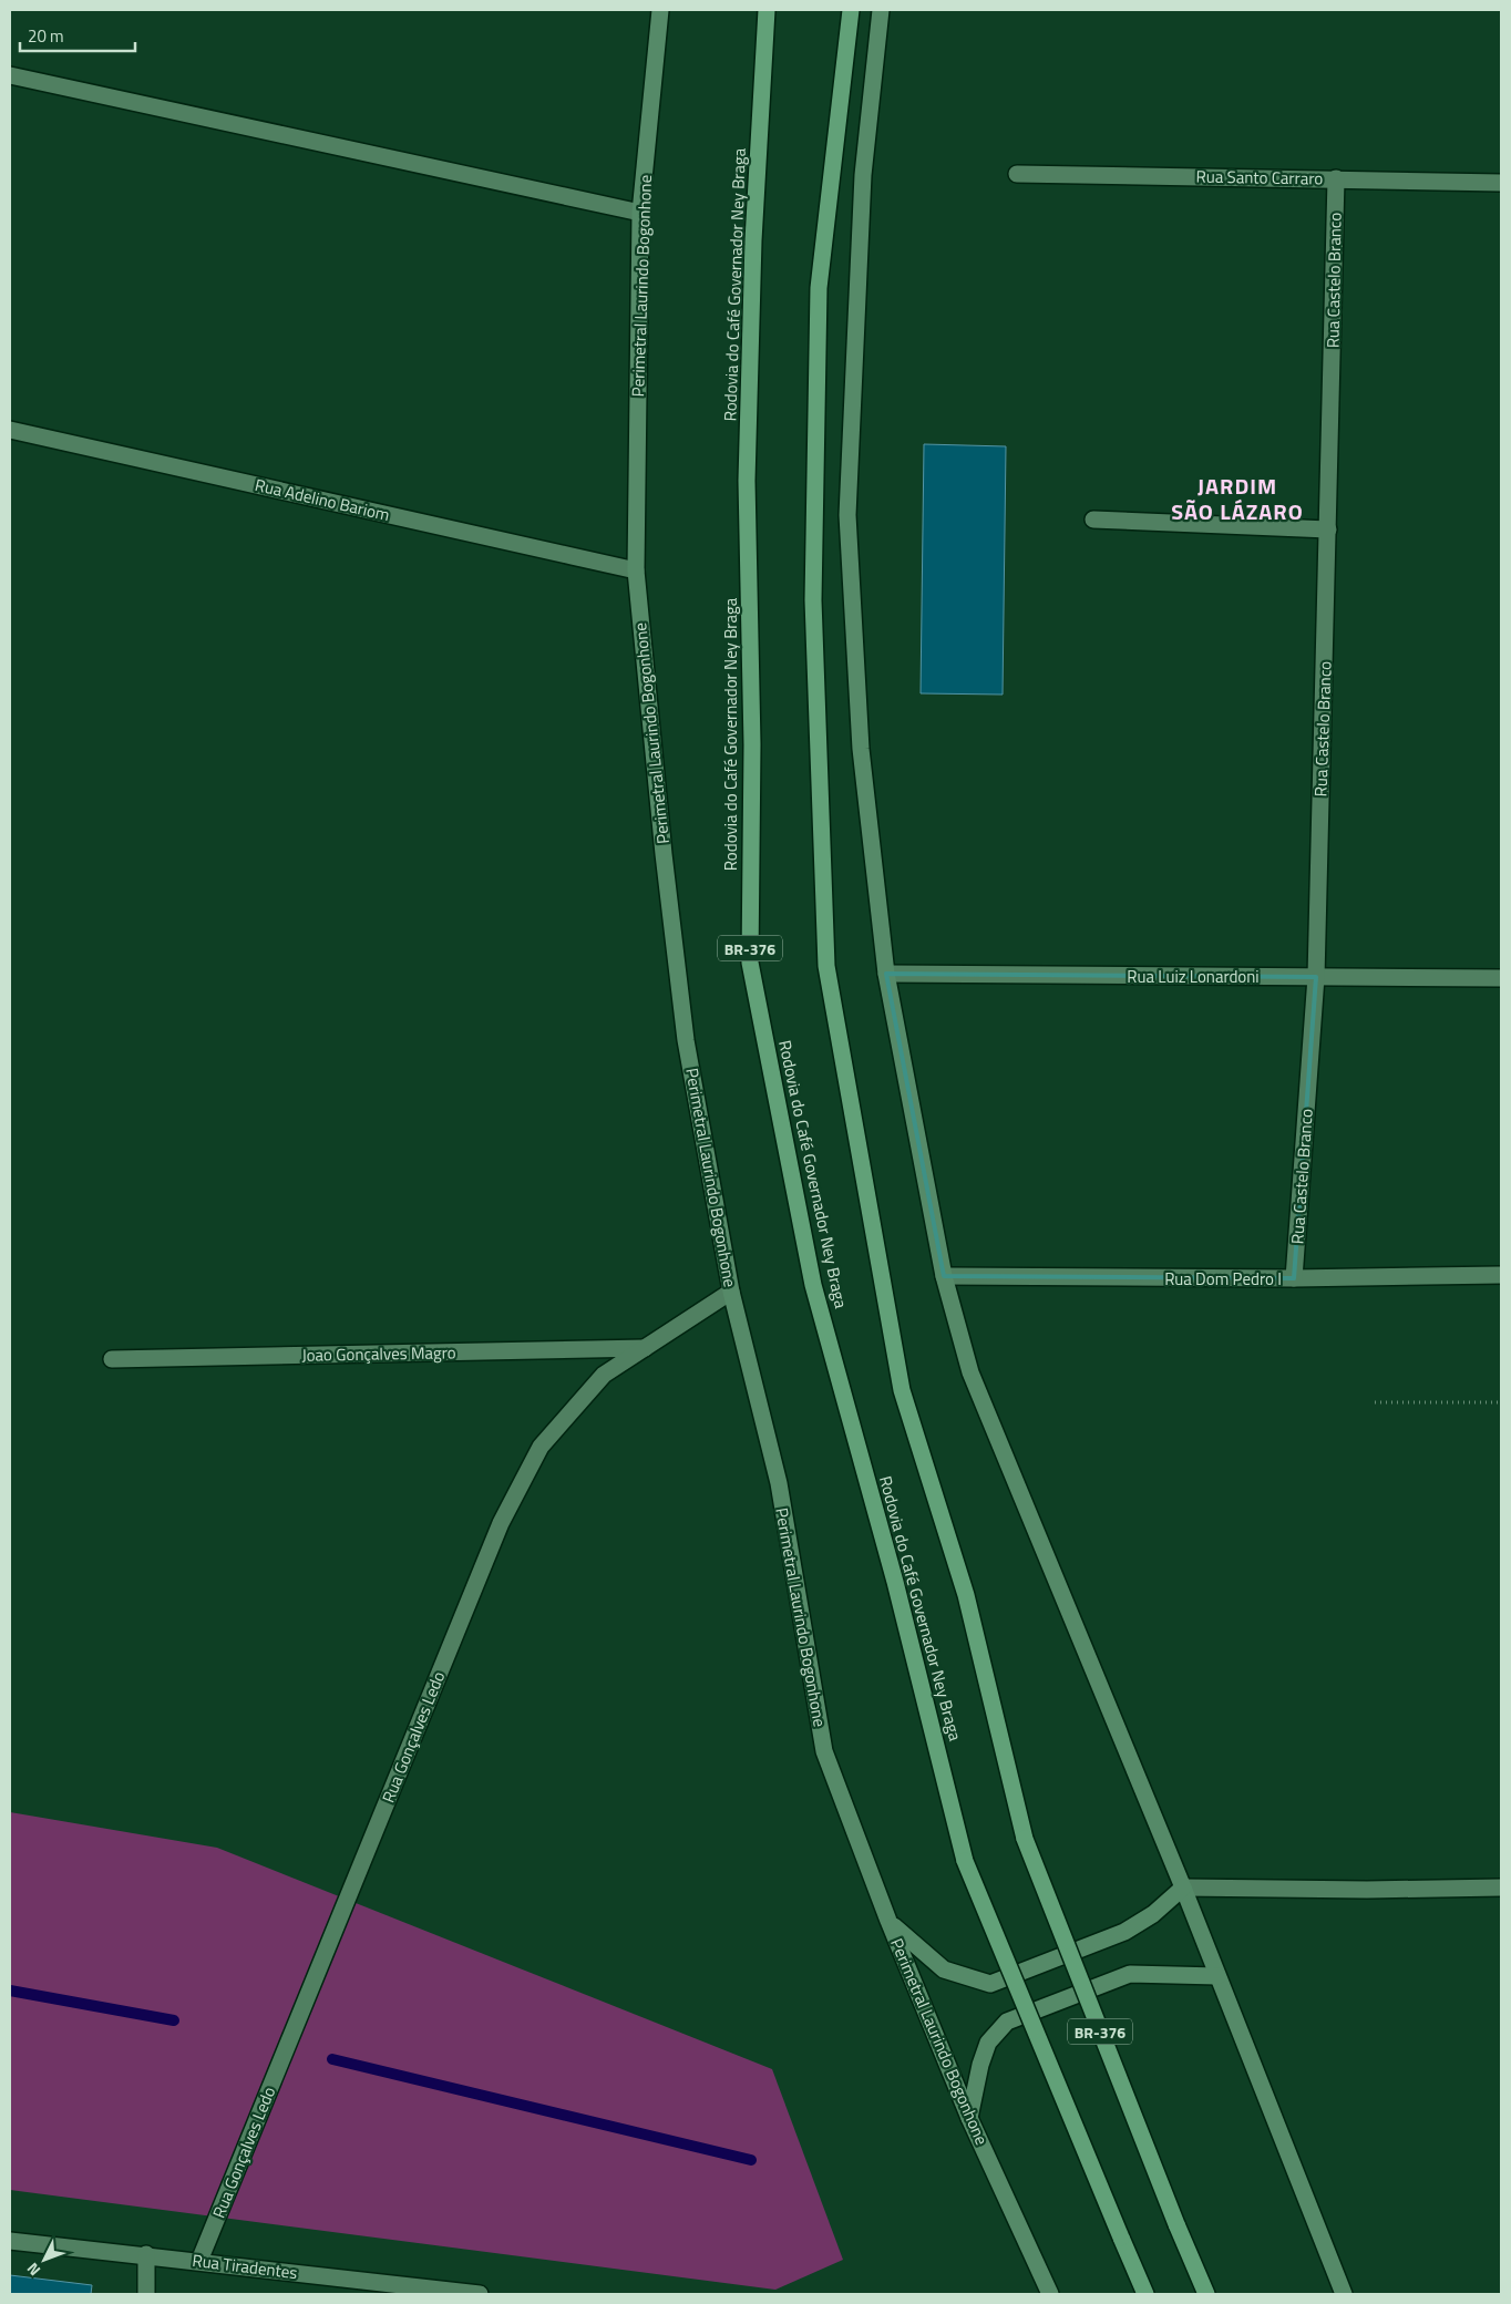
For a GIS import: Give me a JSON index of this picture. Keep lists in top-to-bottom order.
{
  "streets": {
    "highway": ["Rodovia do Café Governador Ney Braga", "BR-376"],
    "main road": ["Perimetral Laurindo Bogonhone"],
    "street": [
      "Rua Santo Carraro",
      "Rua Castelo Branco",
      "Rua Adelino Bariom",
      "Rua Luiz Lonardoni",
      "Rua Dom Pedro I",
      "Joao Gonçalves Magro",
      "Rua Gonçalves Ledo",
      "Rua Tiradentes"
    ]
  },
  "crossings": [
    ["Rua Santo Carraro", "Rua Castelo Branco"],
    ["Rua Castelo Branco", "Rua Luiz Lonardoni"],
    ["Rua Castelo Branco", "Rua Dom Pedro I"],
    ["Perimetral Laurindo Bogonhone", "Rua Adelino Bariom"],
    ["Perimetral Laurindo Bogonhone", "Rua Gonçalves Ledo"],
    ["Joao Gonçalves Magro", "Rua Gonçalves Ledo"],
    ["Rua Gonçalves Ledo", "Rua Tiradentes"]
  ],
  "districts": ["JARDIM SÃO LÁZARO"],
  "scale_bar": "20 m",
  "north": "bottom left"
}
